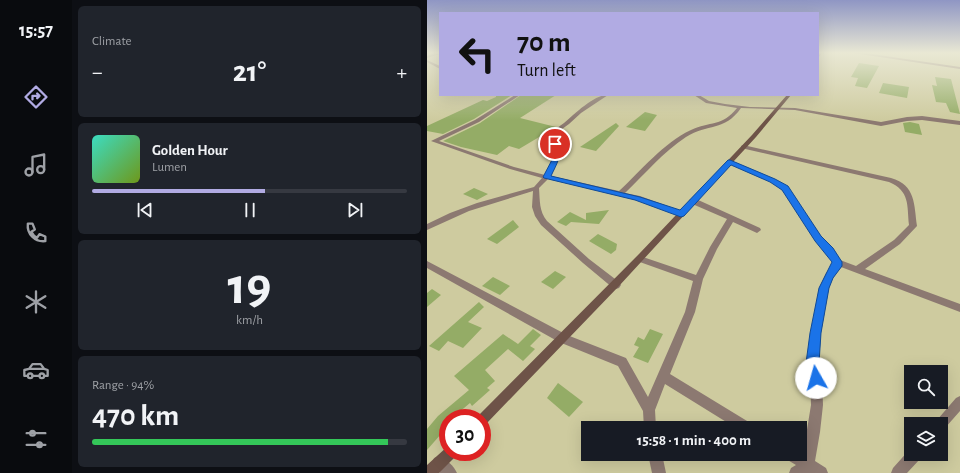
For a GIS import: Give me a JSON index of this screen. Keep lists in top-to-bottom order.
{
  "page": {
    "tabs": "15:57",
    "tile": [
      "Climate",
      ["19", "km/h"],
      ["Range · 94%", "470 km"]
    ],
    "turn": ["70 m", "Turn left"],
    "heat": ["−", "21°", "+"],
    "song": ["Golden Hour", "Lumen"],
    "limit": "30",
    "trip": "15:58 · 1 min · 400 m"
  }
}
